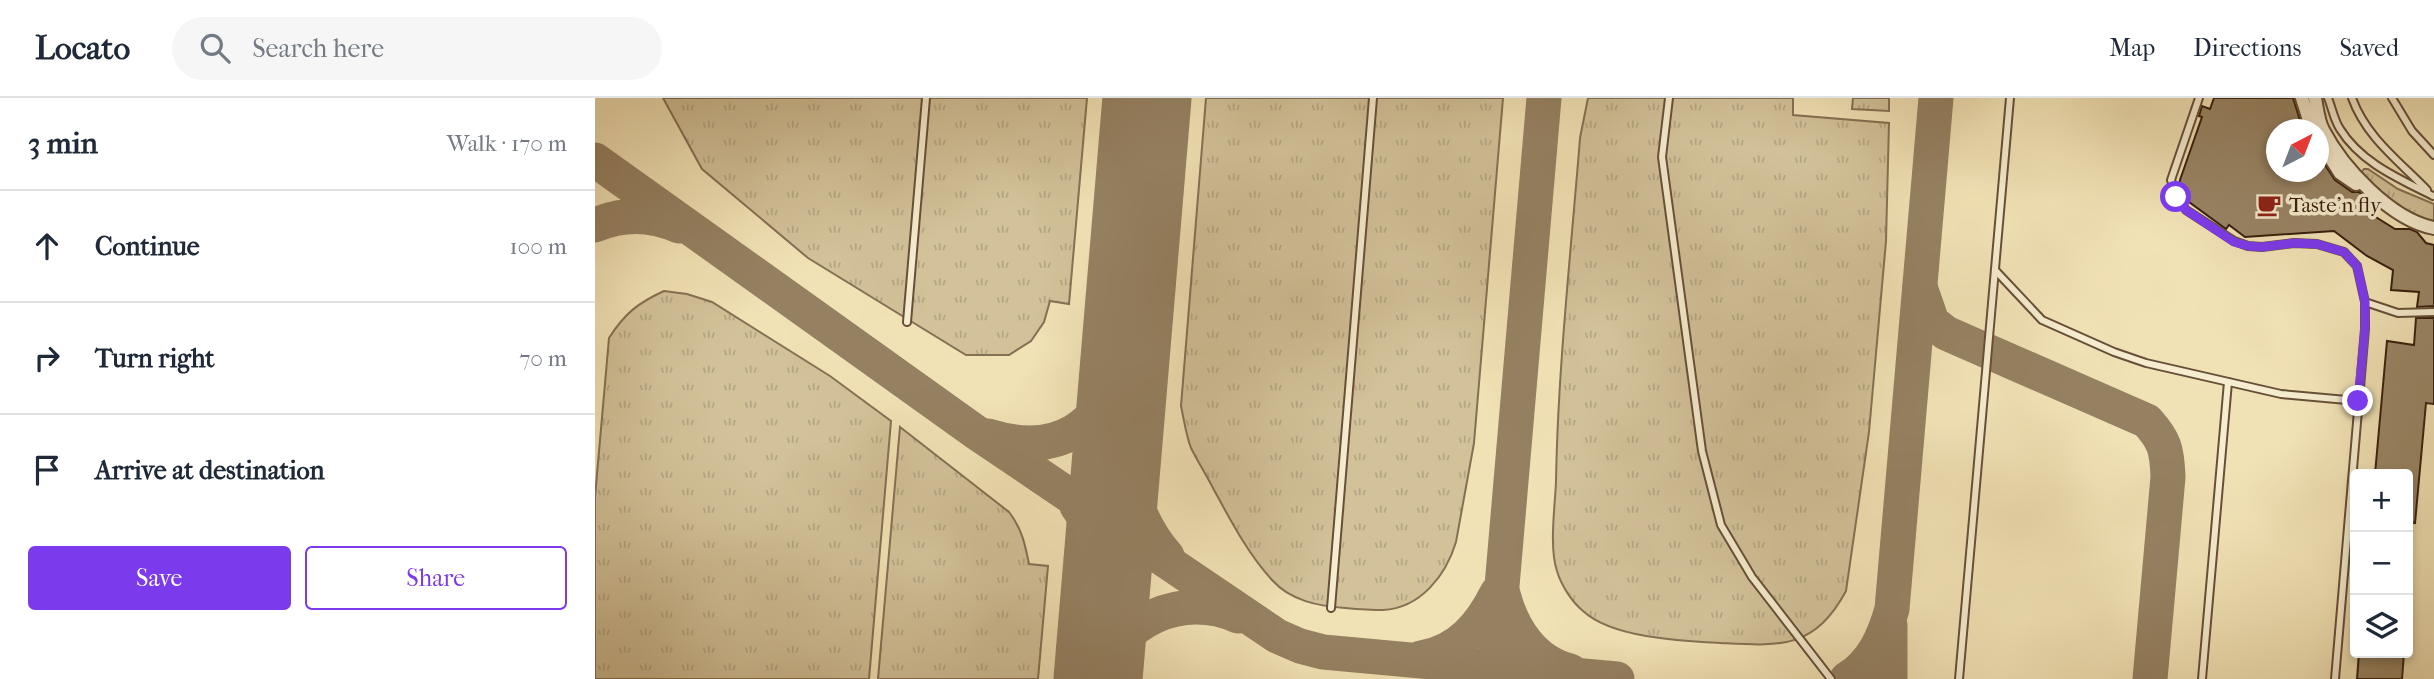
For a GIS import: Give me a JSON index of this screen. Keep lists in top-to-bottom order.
{
  "places": {
    "cafe": ["Taste'n fly"]
  },
  "north": "top right",
  "page": {
    "header": "Locato",
    "search": "Search here",
    "nav": ["Map", "Directions", "Saved"],
    "heading": ["3 min", "Walk · 170 m"],
    "list": [
      ["Continue", "100 m"],
      ["Turn right", "70 m"],
      "Arrive at destination"
    ],
    "map_buttons": ["+", "−"],
    "buttons": ["Save", "Share"]
  }
}
